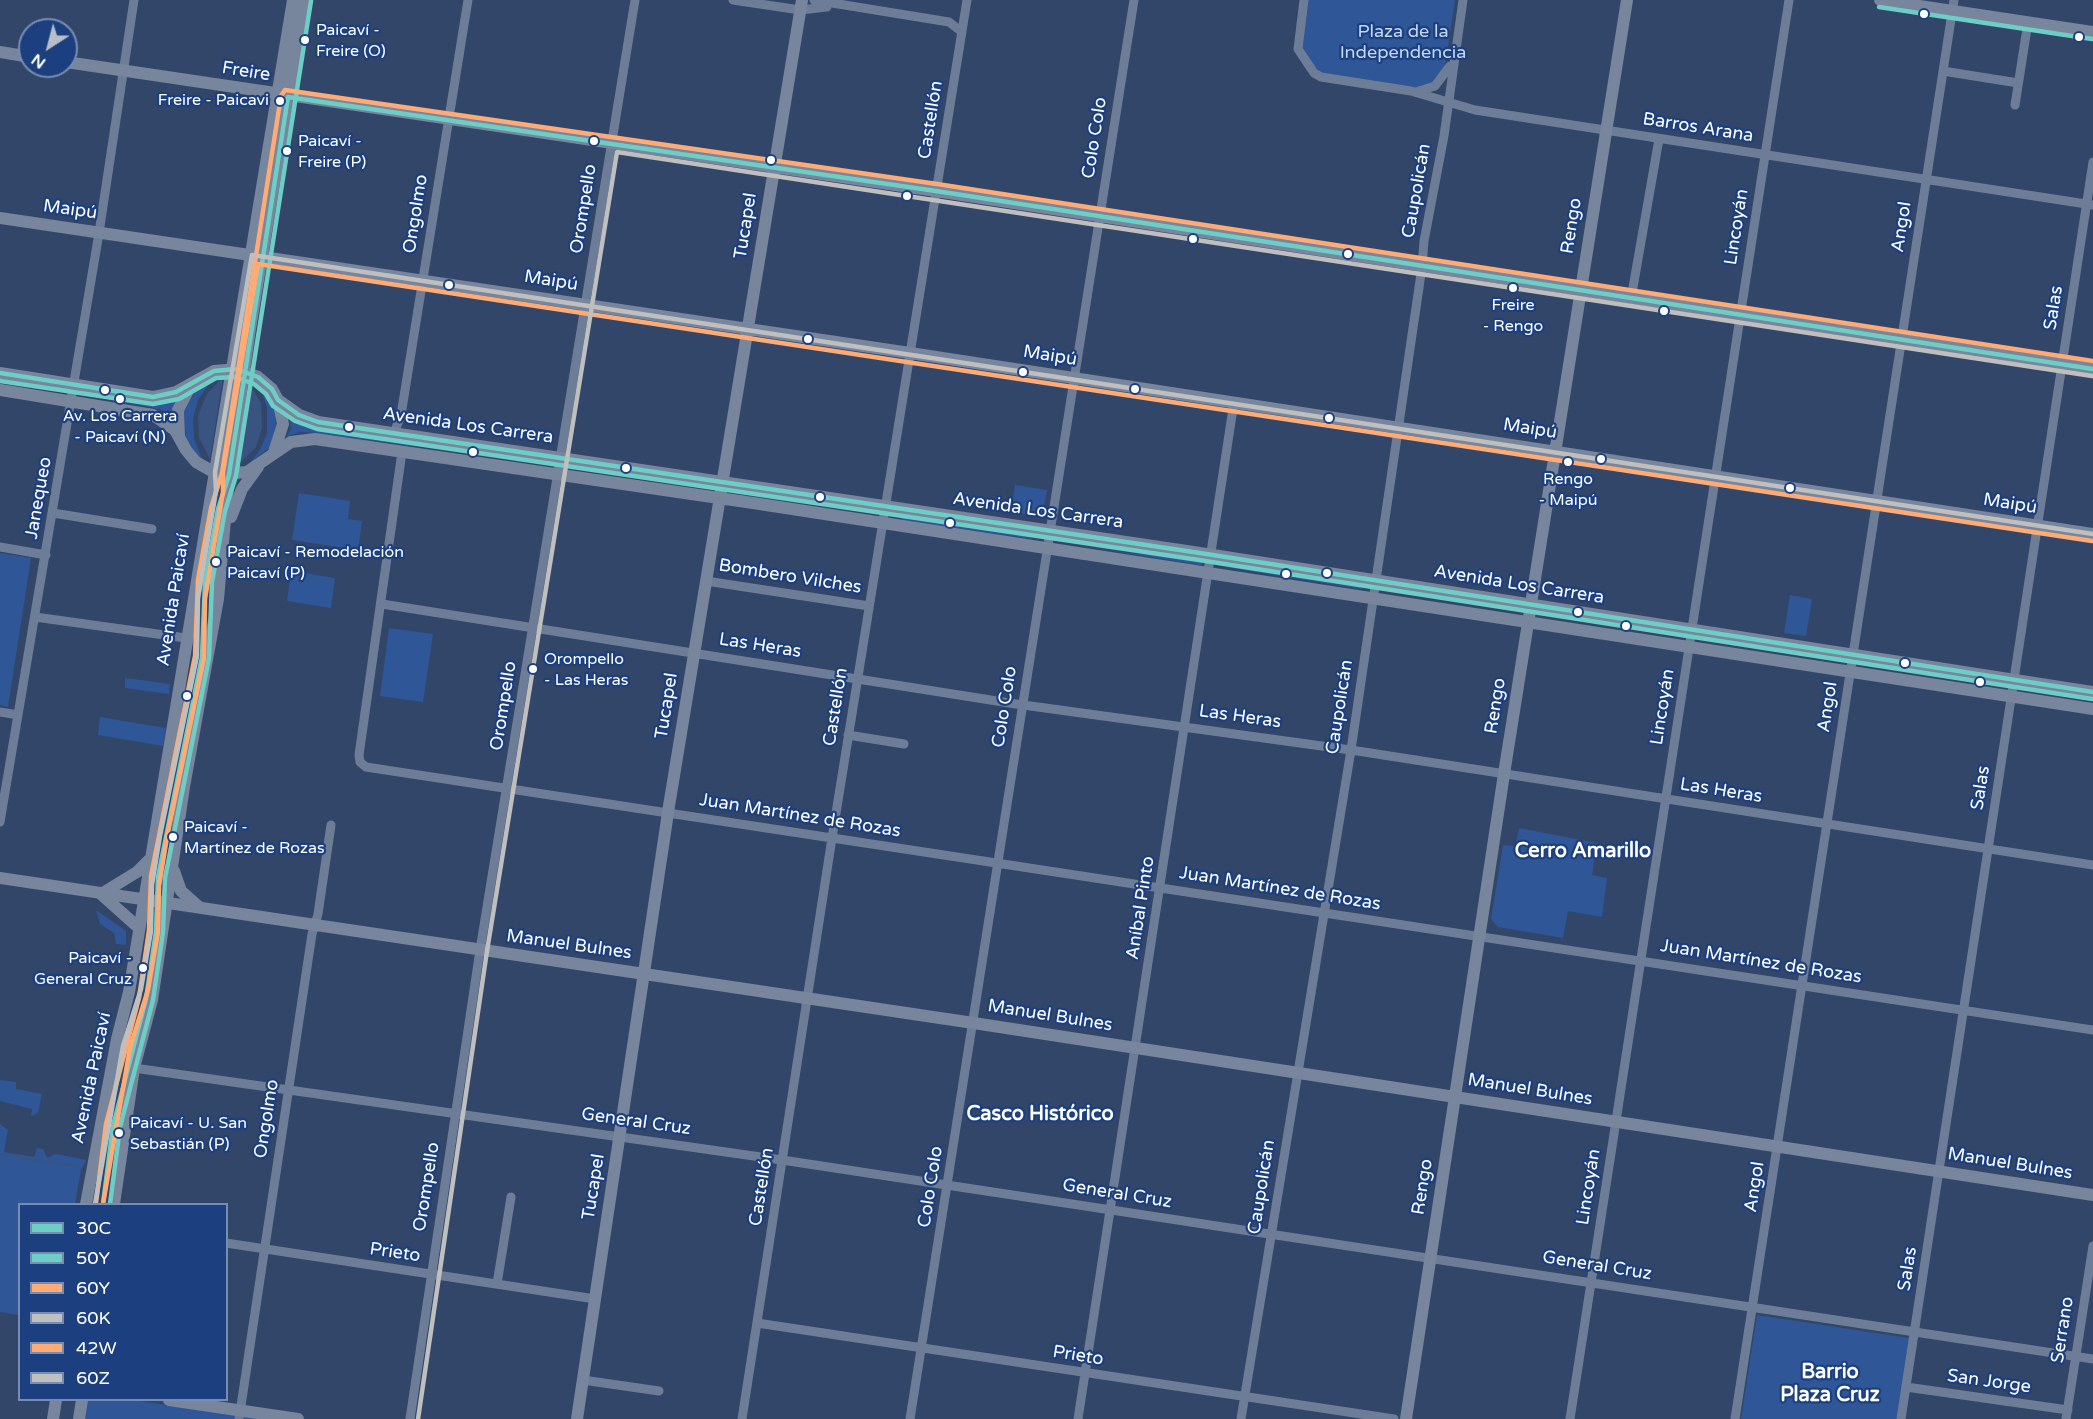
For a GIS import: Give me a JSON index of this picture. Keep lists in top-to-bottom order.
{
  "streets": {
    "main road": [
      "Freire",
      "Maipú",
      "Tucapel",
      "Rengo",
      "Avenida Los Carrera",
      "Avenida Paicaví",
      "Manuel Bulnes"
    ],
    "street": [
      "Castellón",
      "Barros Arana",
      "Colo Colo",
      "Caupolicán",
      "Orompello",
      "Ongolmo",
      "Lincoyán",
      "Angol",
      "Salas",
      "Janequeo",
      "Bombero Vilches",
      "Las Heras",
      "Juan Martínez de Rozas",
      "Aníbal Pinto",
      "General Cruz",
      "Prieto",
      "Serrano",
      "San Jorge"
    ]
  },
  "crossings": [
    ["Freire", "Castellón"],
    ["Freire", "Colo Colo"],
    ["Freire", "Caupolicán"],
    ["Freire", "Orompello"],
    ["Freire", "Ongolmo"],
    ["Freire", "Tucapel"],
    ["Freire", "Rengo"],
    ["Freire", "Lincoyán"],
    ["Freire", "Angol"],
    ["Freire", "Salas"],
    ["Freire", "Janequeo"],
    ["Freire", "Avenida Paicaví"],
    ["Castellón", "Maipú"],
    ["Castellón", "Avenida Los Carrera"],
    ["Castellón", "Bombero Vilches"],
    ["Castellón", "Las Heras"],
    ["Castellón", "Juan Martínez de Rozas"],
    ["Castellón", "Manuel Bulnes"],
    ["Castellón", "General Cruz"],
    ["Castellón", "Prieto"],
    ["Barros Arana", "Caupolicán"],
    ["Barros Arana", "Rengo"],
    ["Barros Arana", "Lincoyán"],
    ["Barros Arana", "Angol"],
    ["Barros Arana", "Salas"],
    ["Colo Colo", "Maipú"],
    ["Colo Colo", "Avenida Los Carrera"],
    ["Colo Colo", "Las Heras"],
    ["Colo Colo", "Juan Martínez de Rozas"],
    ["Colo Colo", "Manuel Bulnes"],
    ["Colo Colo", "General Cruz"],
    ["Colo Colo", "Prieto"],
    ["Caupolicán", "Maipú"],
    ["Caupolicán", "Avenida Los Carrera"],
    ["Caupolicán", "Las Heras"],
    ["Caupolicán", "Juan Martínez de Rozas"],
    ["Caupolicán", "Manuel Bulnes"],
    ["Caupolicán", "General Cruz"],
    ["Caupolicán", "Prieto"],
    ["Orompello", "Maipú"],
    ["Orompello", "Avenida Los Carrera"],
    ["Orompello", "Las Heras"],
    ["Orompello", "Juan Martínez de Rozas"],
    ["Orompello", "Manuel Bulnes"],
    ["Orompello", "General Cruz"],
    ["Orompello", "Prieto"],
    ["Maipú", "Ongolmo"],
    ["Maipú", "Tucapel"],
    ["Maipú", "Rengo"],
    ["Maipú", "Lincoyán"],
    ["Maipú", "Angol"],
    ["Maipú", "Salas"],
    ["Maipú", "Janequeo"],
    ["Maipú", "Avenida Paicaví"],
    ["Maipú", "Aníbal Pinto"],
    ["Ongolmo", "Avenida Los Carrera"],
    ["Ongolmo", "Manuel Bulnes"],
    ["Ongolmo", "General Cruz"],
    ["Ongolmo", "Prieto"],
    ["Tucapel", "Avenida Los Carrera"],
    ["Tucapel", "Bombero Vilches"],
    ["Tucapel", "Las Heras"],
    ["Tucapel", "Juan Martínez de Rozas"],
    ["Tucapel", "Manuel Bulnes"],
    ["Tucapel", "General Cruz"],
    ["Tucapel", "Prieto"],
    ["Rengo", "Avenida Los Carrera"],
    ["Rengo", "Las Heras"],
    ["Rengo", "Juan Martínez de Rozas"],
    ["Rengo", "Manuel Bulnes"],
    ["Rengo", "General Cruz"],
    ["Lincoyán", "Avenida Los Carrera"],
    ["Lincoyán", "Las Heras"],
    ["Lincoyán", "Juan Martínez de Rozas"],
    ["Lincoyán", "Manuel Bulnes"],
    ["Lincoyán", "General Cruz"],
    ["Angol", "Avenida Los Carrera"],
    ["Angol", "Las Heras"],
    ["Angol", "Juan Martínez de Rozas"],
    ["Angol", "Manuel Bulnes"],
    ["Angol", "General Cruz"],
    ["Salas", "Avenida Los Carrera"],
    ["Salas", "Las Heras"],
    ["Salas", "Juan Martínez de Rozas"],
    ["Salas", "Manuel Bulnes"],
    ["Salas", "General Cruz"],
    ["Salas", "San Jorge"],
    ["Avenida Los Carrera", "Janequeo"],
    ["Avenida Los Carrera", "Avenida Paicaví"],
    ["Avenida Los Carrera", "Aníbal Pinto"],
    ["Avenida Paicaví", "Manuel Bulnes"],
    ["Avenida Paicaví", "General Cruz"],
    ["Las Heras", "Juan Martínez de Rozas"],
    ["Las Heras", "Aníbal Pinto"],
    ["Juan Martínez de Rozas", "Aníbal Pinto"],
    ["Aníbal Pinto", "Manuel Bulnes"],
    ["Aníbal Pinto", "General Cruz"],
    ["Aníbal Pinto", "Prieto"],
    ["General Cruz", "Serrano"],
    ["Serrano", "San Jorge"]
  ],
  "districts": ["Cerro Amarillo", "Casco Histórico", "Barrio Plaza Cruz"],
  "parks": ["Plaza de la Independencia"],
  "places": [
    "Paicaví - Freire (O)",
    "Freire - Paicavi",
    "Paicaví - Freire (P)",
    "Freire - Rengo",
    "Av. Los Carrera - Paicaví (N)",
    "Rengo - Maipú",
    "Paicaví - Remodelación Paicaví (P)",
    "Orompello - Las Heras",
    "Paicaví - Martínez de Rozas",
    "Paicaví - General Cruz",
    "Paicaví - U. San Sebastián (P)"
  ],
  "lines": [
    "transit line 50Y",
    "transit line 60Y",
    "transit line 30C",
    "transit line 60Z",
    "transit line 60K",
    "transit line 42W"
  ],
  "legend": [
    "30C",
    "50Y",
    "60Y",
    "60K",
    "42W",
    "60Z"
  ],
  "north": "bottom left"
}
